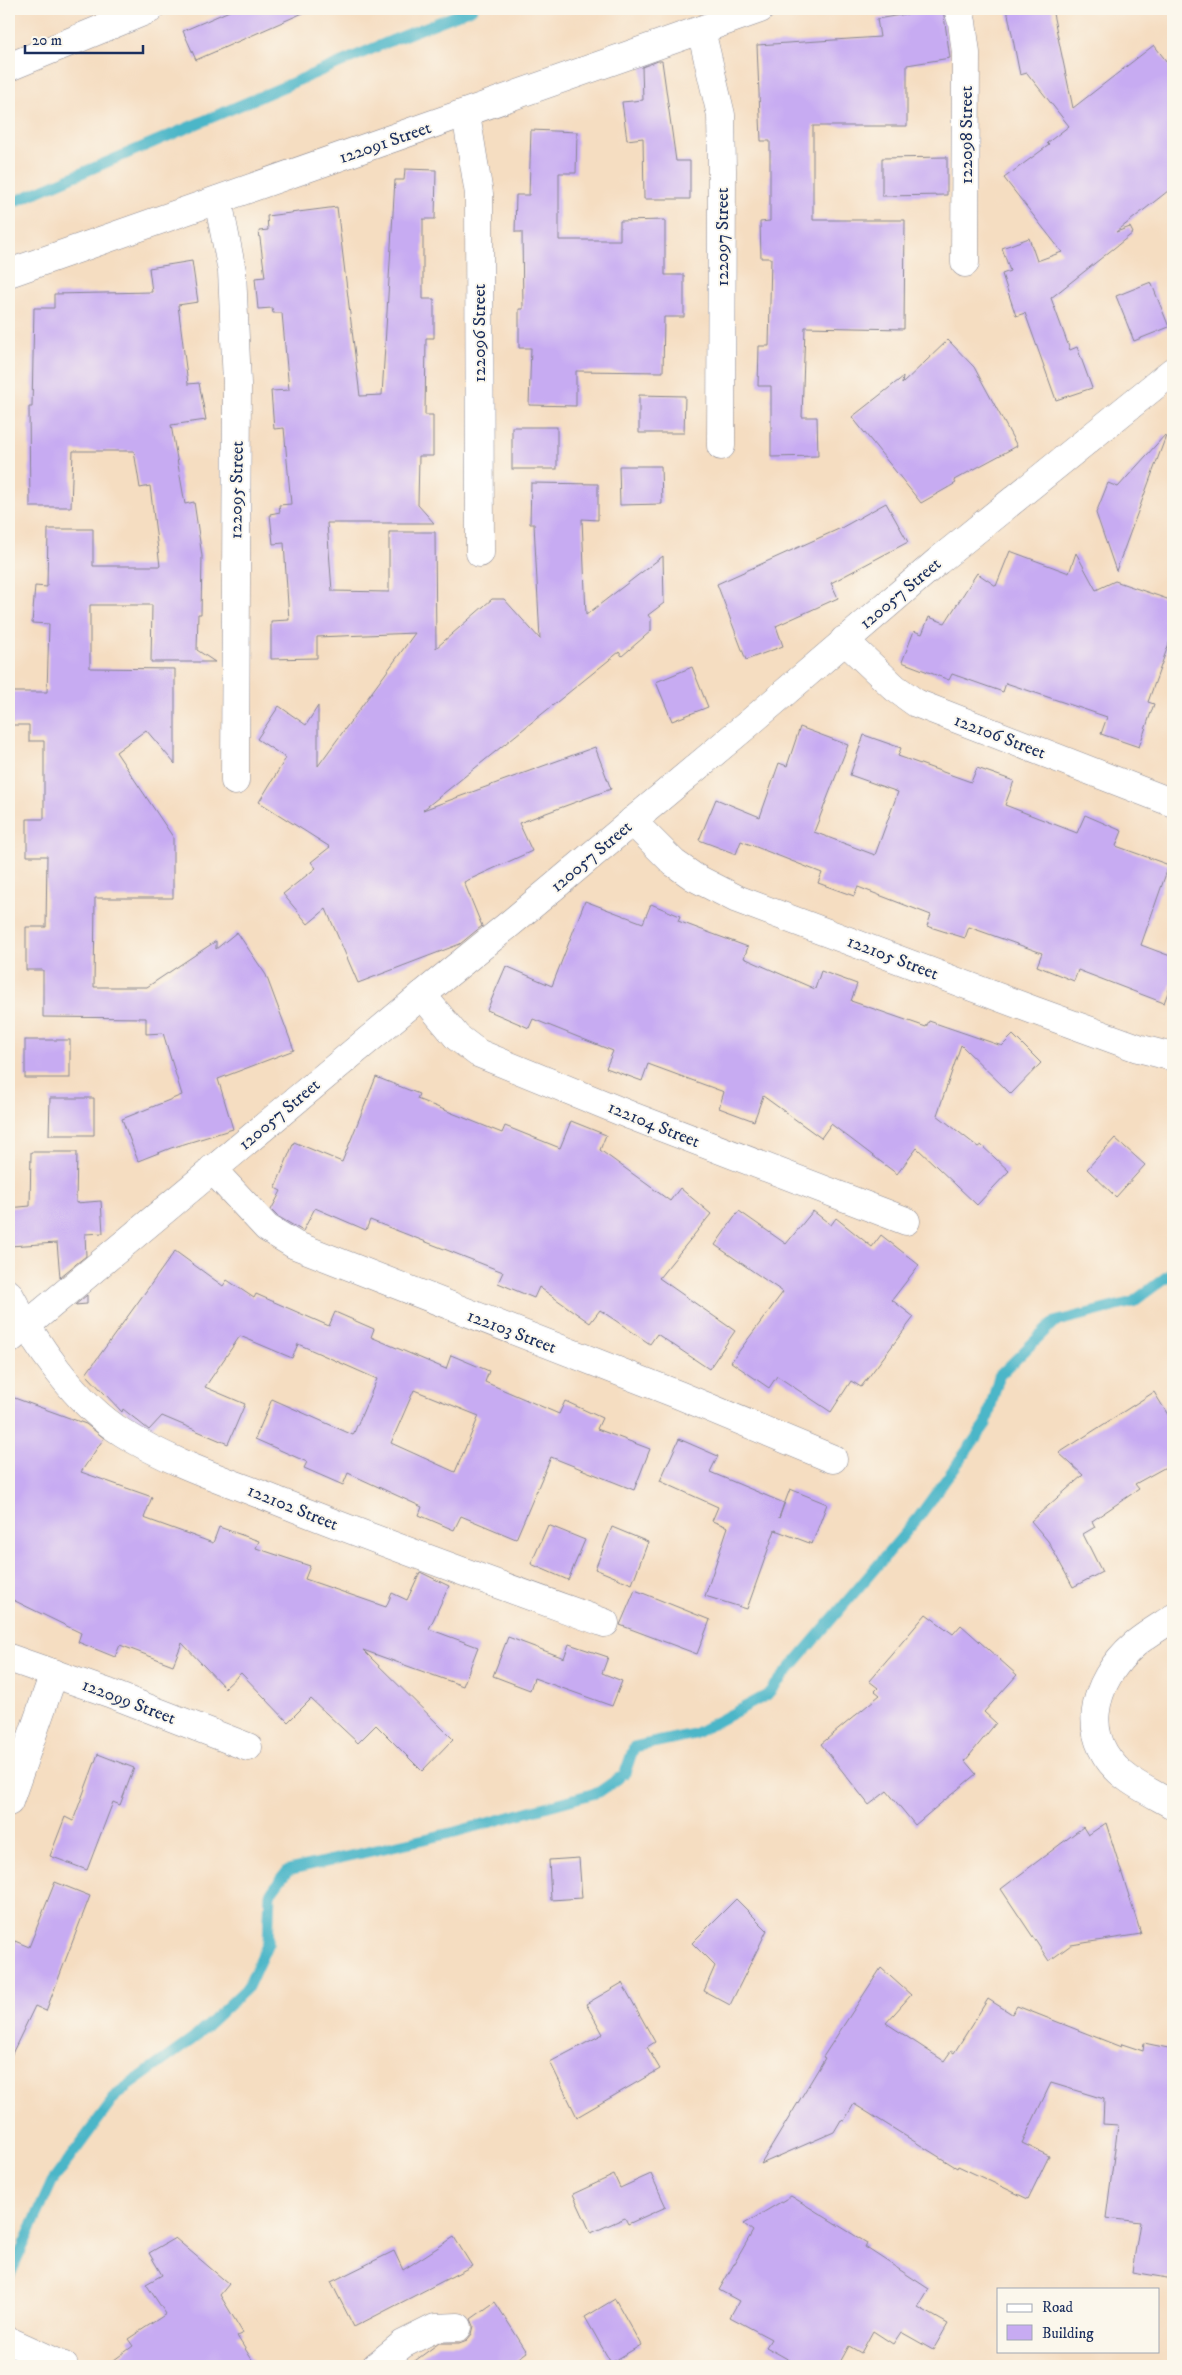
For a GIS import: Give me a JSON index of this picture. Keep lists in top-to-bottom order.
{
  "streets": {
    "street": [
      "122098 Street",
      "122091 Street",
      "122097 Street",
      "122096 Street",
      "122095 Street",
      "120057 Street",
      "122106 Street",
      "122105 Street",
      "122104 Street",
      "122103 Street",
      "122102 Street",
      "122099 Street"
    ]
  },
  "crossings": [
    ["122091 Street", "122097 Street"],
    ["122091 Street", "122096 Street"],
    ["122091 Street", "122095 Street"],
    ["120057 Street", "122106 Street"],
    ["120057 Street", "122105 Street"],
    ["120057 Street", "122104 Street"],
    ["120057 Street", "122103 Street"],
    ["120057 Street", "122102 Street"]
  ],
  "legend": ["Road", "Building"],
  "scale_bar": "20 m"
}
